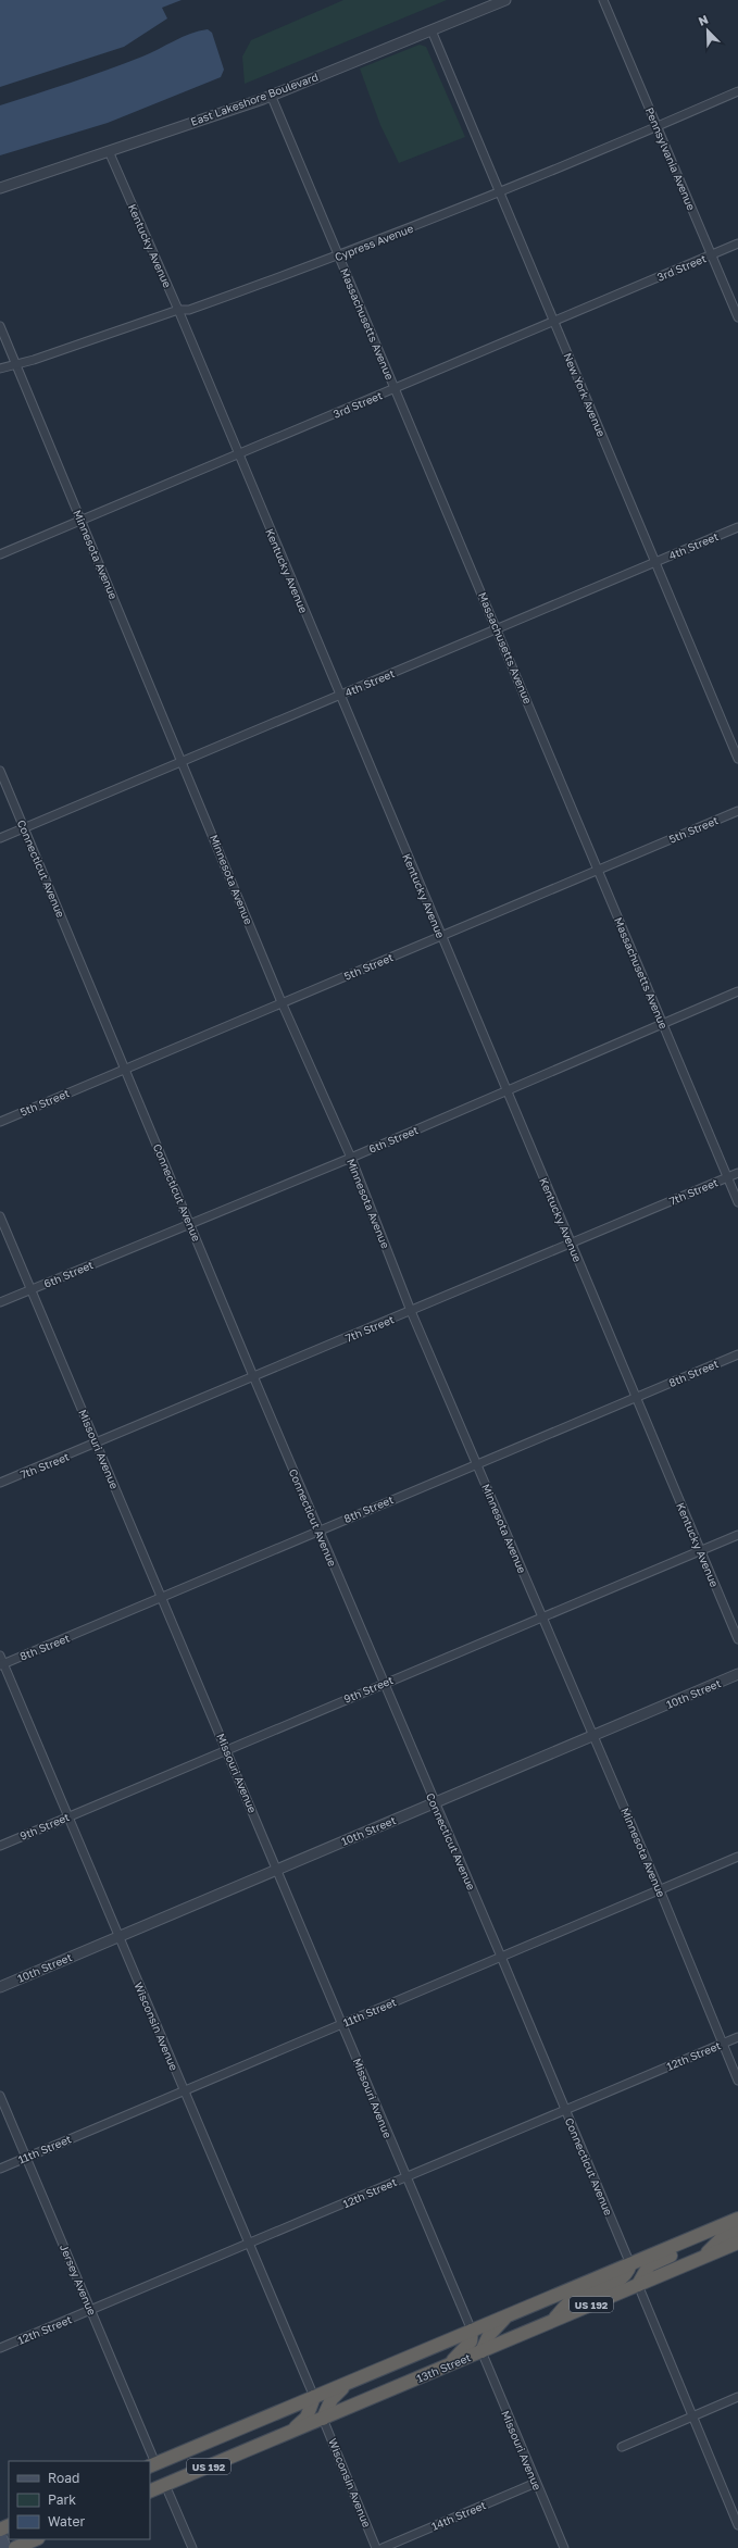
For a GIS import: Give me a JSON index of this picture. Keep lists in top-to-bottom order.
{
  "streets": {
    "highway": ["US 192", "13th Street"],
    "street": [
      "East Lakeshore Boulevard",
      "Pennsylvania Avenue",
      "Cypress Avenue",
      "Kentucky Avenue",
      "3rd Street",
      "Massachusetts Avenue",
      "New York Avenue",
      "4th Street",
      "Minnesota Avenue",
      "5th Street",
      "Connecticut Avenue",
      "6th Street",
      "7th Street",
      "8th Street",
      "Missouri Avenue",
      "9th Street",
      "10th Street",
      "11th Street",
      "Wisconsin Avenue",
      "12th Street",
      "Jersey Avenue",
      "14th Street"
    ]
  },
  "crossings": [
    ["East Lakeshore Boulevard", "Kentucky Avenue"],
    ["East Lakeshore Boulevard", "Massachusetts Avenue"],
    ["East Lakeshore Boulevard", "New York Avenue"],
    ["Pennsylvania Avenue", "Cypress Avenue"],
    ["Pennsylvania Avenue", "3rd Street"],
    ["Cypress Avenue", "Kentucky Avenue"],
    ["Cypress Avenue", "Massachusetts Avenue"],
    ["Cypress Avenue", "New York Avenue"],
    ["Cypress Avenue", "Minnesota Avenue"],
    ["Kentucky Avenue", "3rd Street"],
    ["Kentucky Avenue", "4th Street"],
    ["Kentucky Avenue", "5th Street"],
    ["Kentucky Avenue", "6th Street"],
    ["Kentucky Avenue", "7th Street"],
    ["Kentucky Avenue", "8th Street"],
    ["Kentucky Avenue", "9th Street"],
    ["3rd Street", "Massachusetts Avenue"],
    ["3rd Street", "New York Avenue"],
    ["3rd Street", "Minnesota Avenue"],
    ["Massachusetts Avenue", "4th Street"],
    ["Massachusetts Avenue", "5th Street"],
    ["Massachusetts Avenue", "6th Street"],
    ["Massachusetts Avenue", "7th Street"],
    ["New York Avenue", "4th Street"],
    ["4th Street", "Minnesota Avenue"],
    ["4th Street", "Connecticut Avenue"],
    ["Minnesota Avenue", "5th Street"],
    ["Minnesota Avenue", "6th Street"],
    ["Minnesota Avenue", "7th Street"],
    ["Minnesota Avenue", "8th Street"],
    ["Minnesota Avenue", "9th Street"],
    ["Minnesota Avenue", "10th Street"],
    ["Minnesota Avenue", "11th Street"],
    ["Minnesota Avenue", "12th Street"],
    ["5th Street", "Connecticut Avenue"],
    ["Connecticut Avenue", "6th Street"],
    ["Connecticut Avenue", "7th Street"],
    ["Connecticut Avenue", "8th Street"],
    ["Connecticut Avenue", "9th Street"],
    ["Connecticut Avenue", "10th Street"],
    ["Connecticut Avenue", "11th Street"],
    ["Connecticut Avenue", "12th Street"],
    ["Connecticut Avenue", "US 192"],
    ["6th Street", "Missouri Avenue"],
    ["7th Street", "Missouri Avenue"],
    ["8th Street", "Missouri Avenue"],
    ["8th Street", "Wisconsin Avenue"],
    ["Missouri Avenue", "9th Street"],
    ["Missouri Avenue", "10th Street"],
    ["Missouri Avenue", "11th Street"],
    ["Missouri Avenue", "12th Street"],
    ["Missouri Avenue", "US 192"],
    ["Missouri Avenue", "13th Street"],
    ["Missouri Avenue", "14th Street"],
    ["9th Street", "Wisconsin Avenue"],
    ["10th Street", "Wisconsin Avenue"],
    ["11th Street", "Wisconsin Avenue"],
    ["11th Street", "Jersey Avenue"],
    ["Wisconsin Avenue", "12th Street"],
    ["Wisconsin Avenue", "US 192"],
    ["Wisconsin Avenue", "13th Street"],
    ["12th Street", "Jersey Avenue"],
    ["Jersey Avenue", "US 192"]
  ],
  "legend": ["Road", "Park", "Water"],
  "north": "top left"
}
